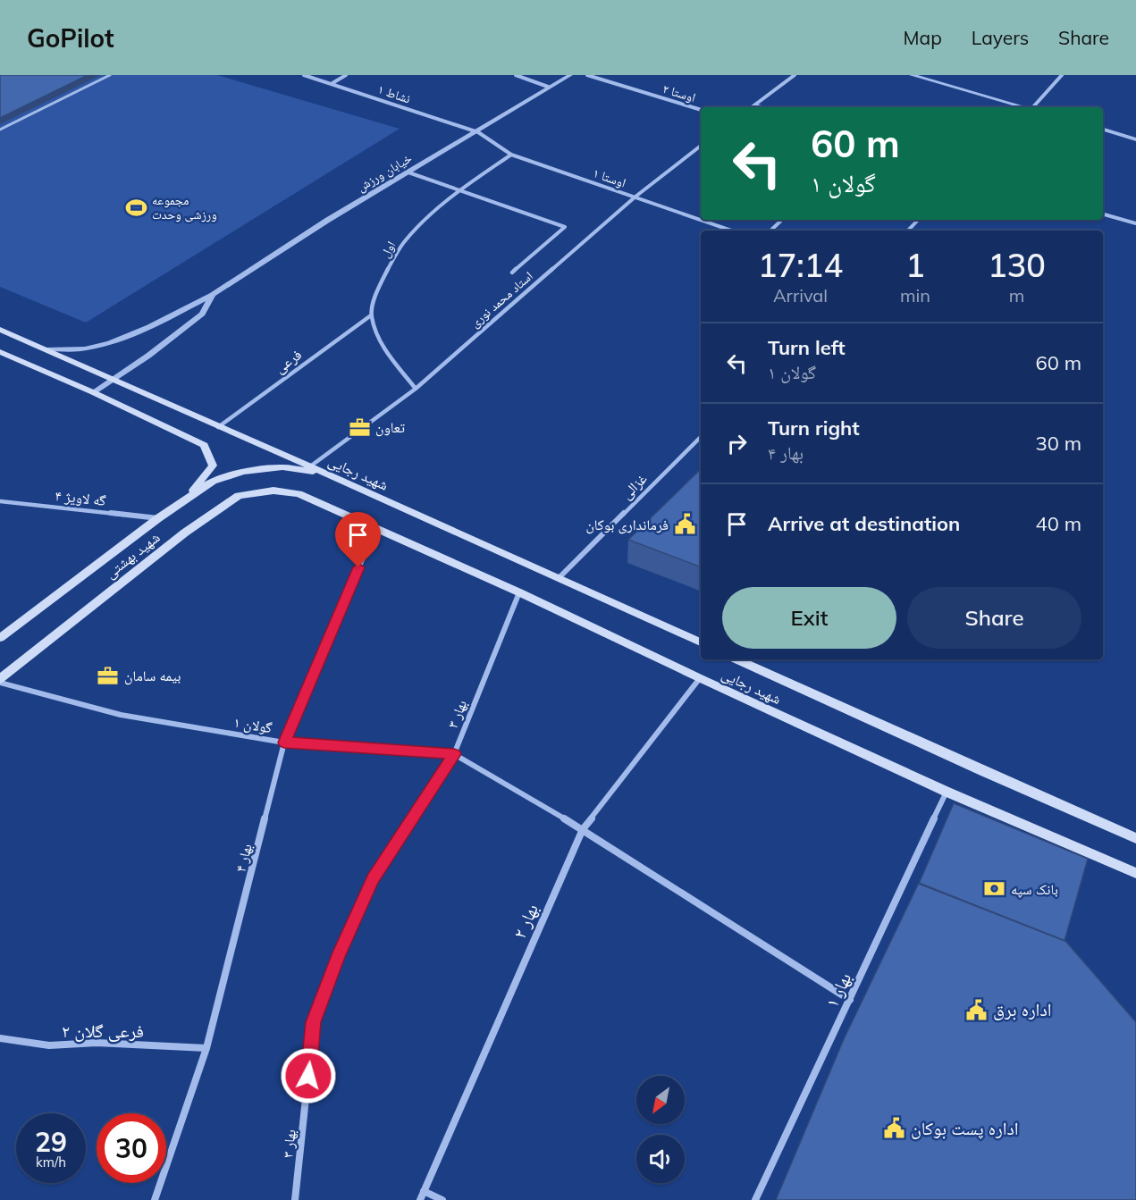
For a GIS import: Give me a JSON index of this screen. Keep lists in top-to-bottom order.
{
  "streets": {
    "main road": ["شهید رجایی", "شهید بهشتی"],
    "street": [
      "اوستا ۲",
      "نشاط ۱",
      "خیابان ورزش",
      "اوستا ۱",
      "اول",
      "استاد محمد نوری",
      "فرعی",
      "غزالی",
      "گه لاویژ ۴",
      "بهار ۳",
      "گولان ۱",
      "بهار ۴",
      "بهار ۲",
      "بهار ۱",
      "فرعی گلان ۲"
    ]
  },
  "crossings": [
    ["نشاط ۱", "خیابان ورزش"],
    ["نشاط ۱", "اوستا ۱"],
    ["خیابان ورزش", "اوستا ۱"],
    ["خیابان ورزش", "شهید رجایی"],
    ["اوستا ۱", "اول"],
    ["اوستا ۱", "استاد محمد نوری"],
    ["اول", "فرعی"],
    ["استاد محمد نوری", "شهید رجایی"],
    ["فرعی", "شهید رجایی"],
    ["شهید رجایی", "غزالی"],
    ["شهید رجایی", "شهید بهشتی"],
    ["شهید رجایی", "بهار ۳"],
    ["شهید رجایی", "بهار ۴"],
    ["شهید رجایی", "بهار ۲"],
    ["شهید رجایی", "بهار ۱"],
    ["گه لاویژ ۴", "شهید بهشتی"],
    ["شهید بهشتی", "گولان ۱"],
    ["بهار ۳", "گولان ۱"],
    ["گولان ۱", "بهار ۴"],
    ["گولان ۱", "بهار ۲"],
    ["گولان ۱", "بهار ۱"],
    ["بهار ۴", "فرعی گلان ۲"]
  ],
  "places": {
    "sports": ["مجموعه ورزشی وحدت"],
    "office": ["تعاون", "بیمه سامان"],
    "public building": ["فرمانداری بوکان", "اداره برق", "اداره پست بوکان"],
    "bank": ["بانک سپه"]
  },
  "north": "bottom left",
  "page": {
    "header": "GoPilot",
    "nav": ["Map", "Layers", "Share"],
    "turn": ["60 m", "گولان ۱"],
    "eta": [
      "17:14",
      "Arrival",
      "1",
      "min",
      "130",
      "m"
    ],
    "list": [
      {
        "name": "Turn left",
        "note": "گولان ۱",
        "value": "60 m"
      },
      {
        "name": "Turn right",
        "note": "بهار ۴",
        "value": "30 m"
      },
      {
        "name": "Arrive at destination",
        "value": "40 m"
      }
    ],
    "buttons": ["Exit", "Share"],
    "speed": "29 km/h",
    "limit": "30"
  }
}
